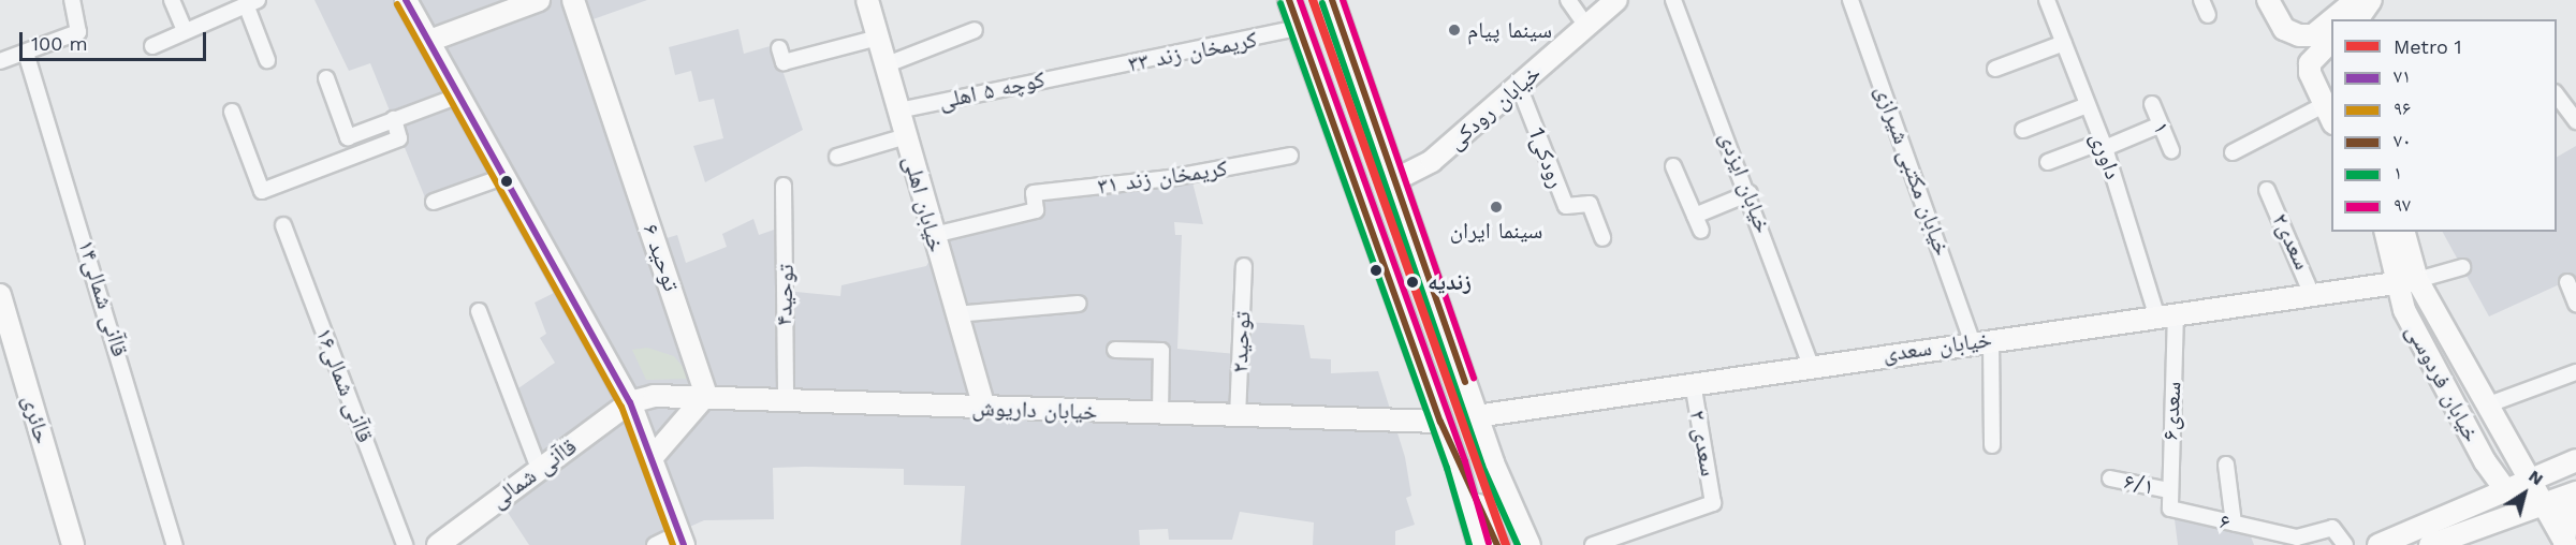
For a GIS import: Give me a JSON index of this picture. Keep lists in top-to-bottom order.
{
  "streets": {
    "street": [
      "کریمخان زند ۳۳",
      "کوچه ۵ اهلی",
      "خیابان رودکی",
      "۱",
      "داوری",
      "1رودکی",
      "خیابان مکتبی شیرازی",
      "کریمخان زند ۳۱",
      "خیابان ایزدی",
      "خیابان اهلی",
      "سعدی۲",
      "۶ توحید",
      "توحید۴",
      "قاآنی شمالی۱۴",
      "توحید۲",
      "خیابان سعدی",
      "خیابان فردوسی",
      "قاآنی شمالی۱۶",
      "خیابان داریوش",
      "سعدی۶",
      "حائری",
      "سعدی ۲",
      "قاآنی شمالی",
      "۶/۱",
      "۶"
    ]
  },
  "crossings": [
    ["کریمخان زند ۳۳", "کوچه ۵ اهلی"],
    ["کوچه ۵ اهلی", "خیابان اهلی"],
    ["خیابان رودکی", "1رودکی"],
    ["داوری", "خیابان سعدی"],
    ["داوری", "سعدی۶"],
    ["خیابان مکتبی شیرازی", "خیابان سعدی"],
    ["کریمخان زند ۳۱", "خیابان اهلی"],
    ["خیابان ایزدی", "خیابان سعدی"],
    ["خیابان اهلی", "خیابان داریوش"],
    ["سعدی۲", "خیابان سعدی"],
    ["۶ توحید", "خیابان داریوش"],
    ["توحید۴", "خیابان داریوش"],
    ["توحید۲", "خیابان داریوش"],
    ["خیابان سعدی", "خیابان فردوسی"],
    ["خیابان سعدی", "سعدی۶"],
    ["خیابان سعدی", "سعدی ۲"],
    ["خیابان داریوش", "قاآنی شمالی"],
    ["سعدی۶", "۶/۱"],
    ["سعدی۶", "۶"]
  ],
  "places": ["سینما پیام", "سینما ایران", "زندیه"],
  "lines": [
    "metro line 1",
    "transit line ۷۱",
    "transit line ۷۰",
    "transit line ۹۷",
    "transit line ۱",
    "transit line ۹۶"
  ],
  "legend": [
    "Metro 1",
    "۷۱",
    "۹۶",
    "۷۰",
    "۱",
    "۹۷"
  ],
  "scale_bar": "100 m",
  "north": "top right"
}
